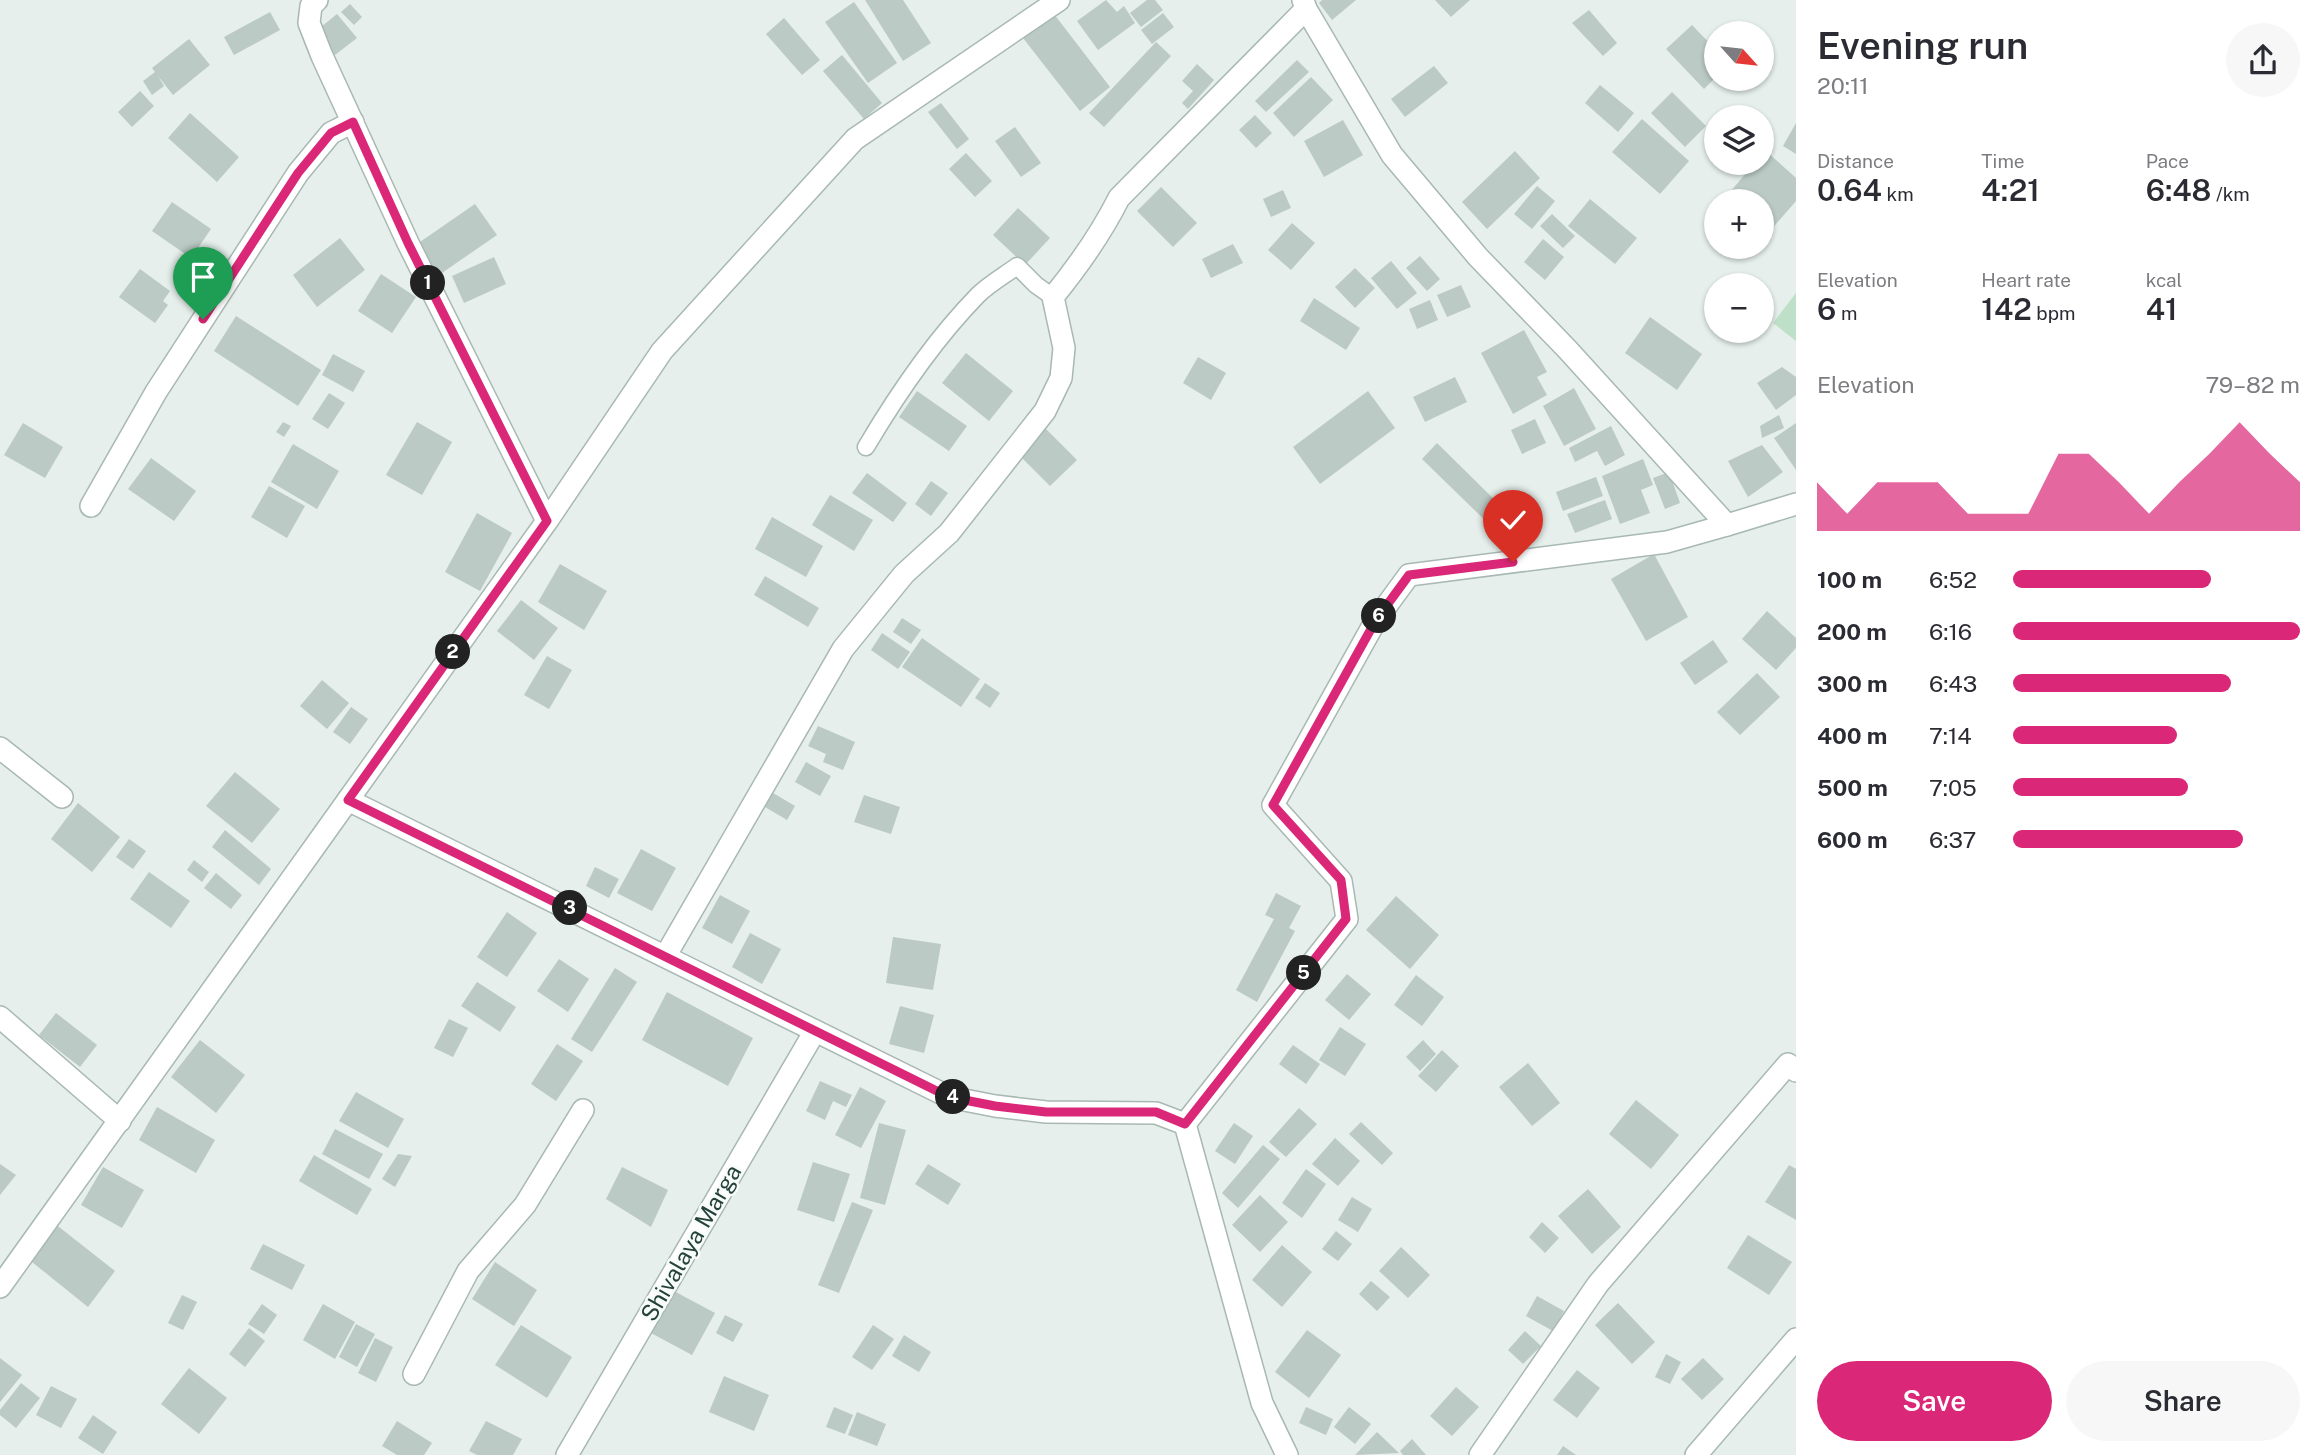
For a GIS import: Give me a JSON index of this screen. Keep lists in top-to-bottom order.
{
  "streets": {
    "street": ["Shivalaya Marga"]
  },
  "north": "bottom right",
  "page": {
    "heading": ["Evening run", "20:11"],
    "map_buttons": ["+", "−"],
    "stats": [
      ["Distance", "0.64 km"],
      ["Time", "4:21"],
      ["Pace", "6:48 /km"],
      ["Elevation", "6 m"],
      ["Heart rate", "142 bpm"],
      ["kcal", "41"]
    ],
    "pins": [
      "1",
      "6",
      "2",
      "3",
      "5",
      "4"
    ],
    "chart": ["Elevation", "79–82 m"],
    "list": [
      {
        "name": "100 m",
        "note": "6:52"
      },
      {
        "name": "200 m",
        "note": "6:16"
      },
      {
        "name": "300 m",
        "note": "6:43"
      },
      {
        "name": "400 m",
        "note": "7:14"
      },
      {
        "name": "500 m",
        "note": "7:05"
      },
      {
        "name": "600 m",
        "note": "6:37"
      }
    ],
    "buttons": ["Save", "Share"]
  }
}
